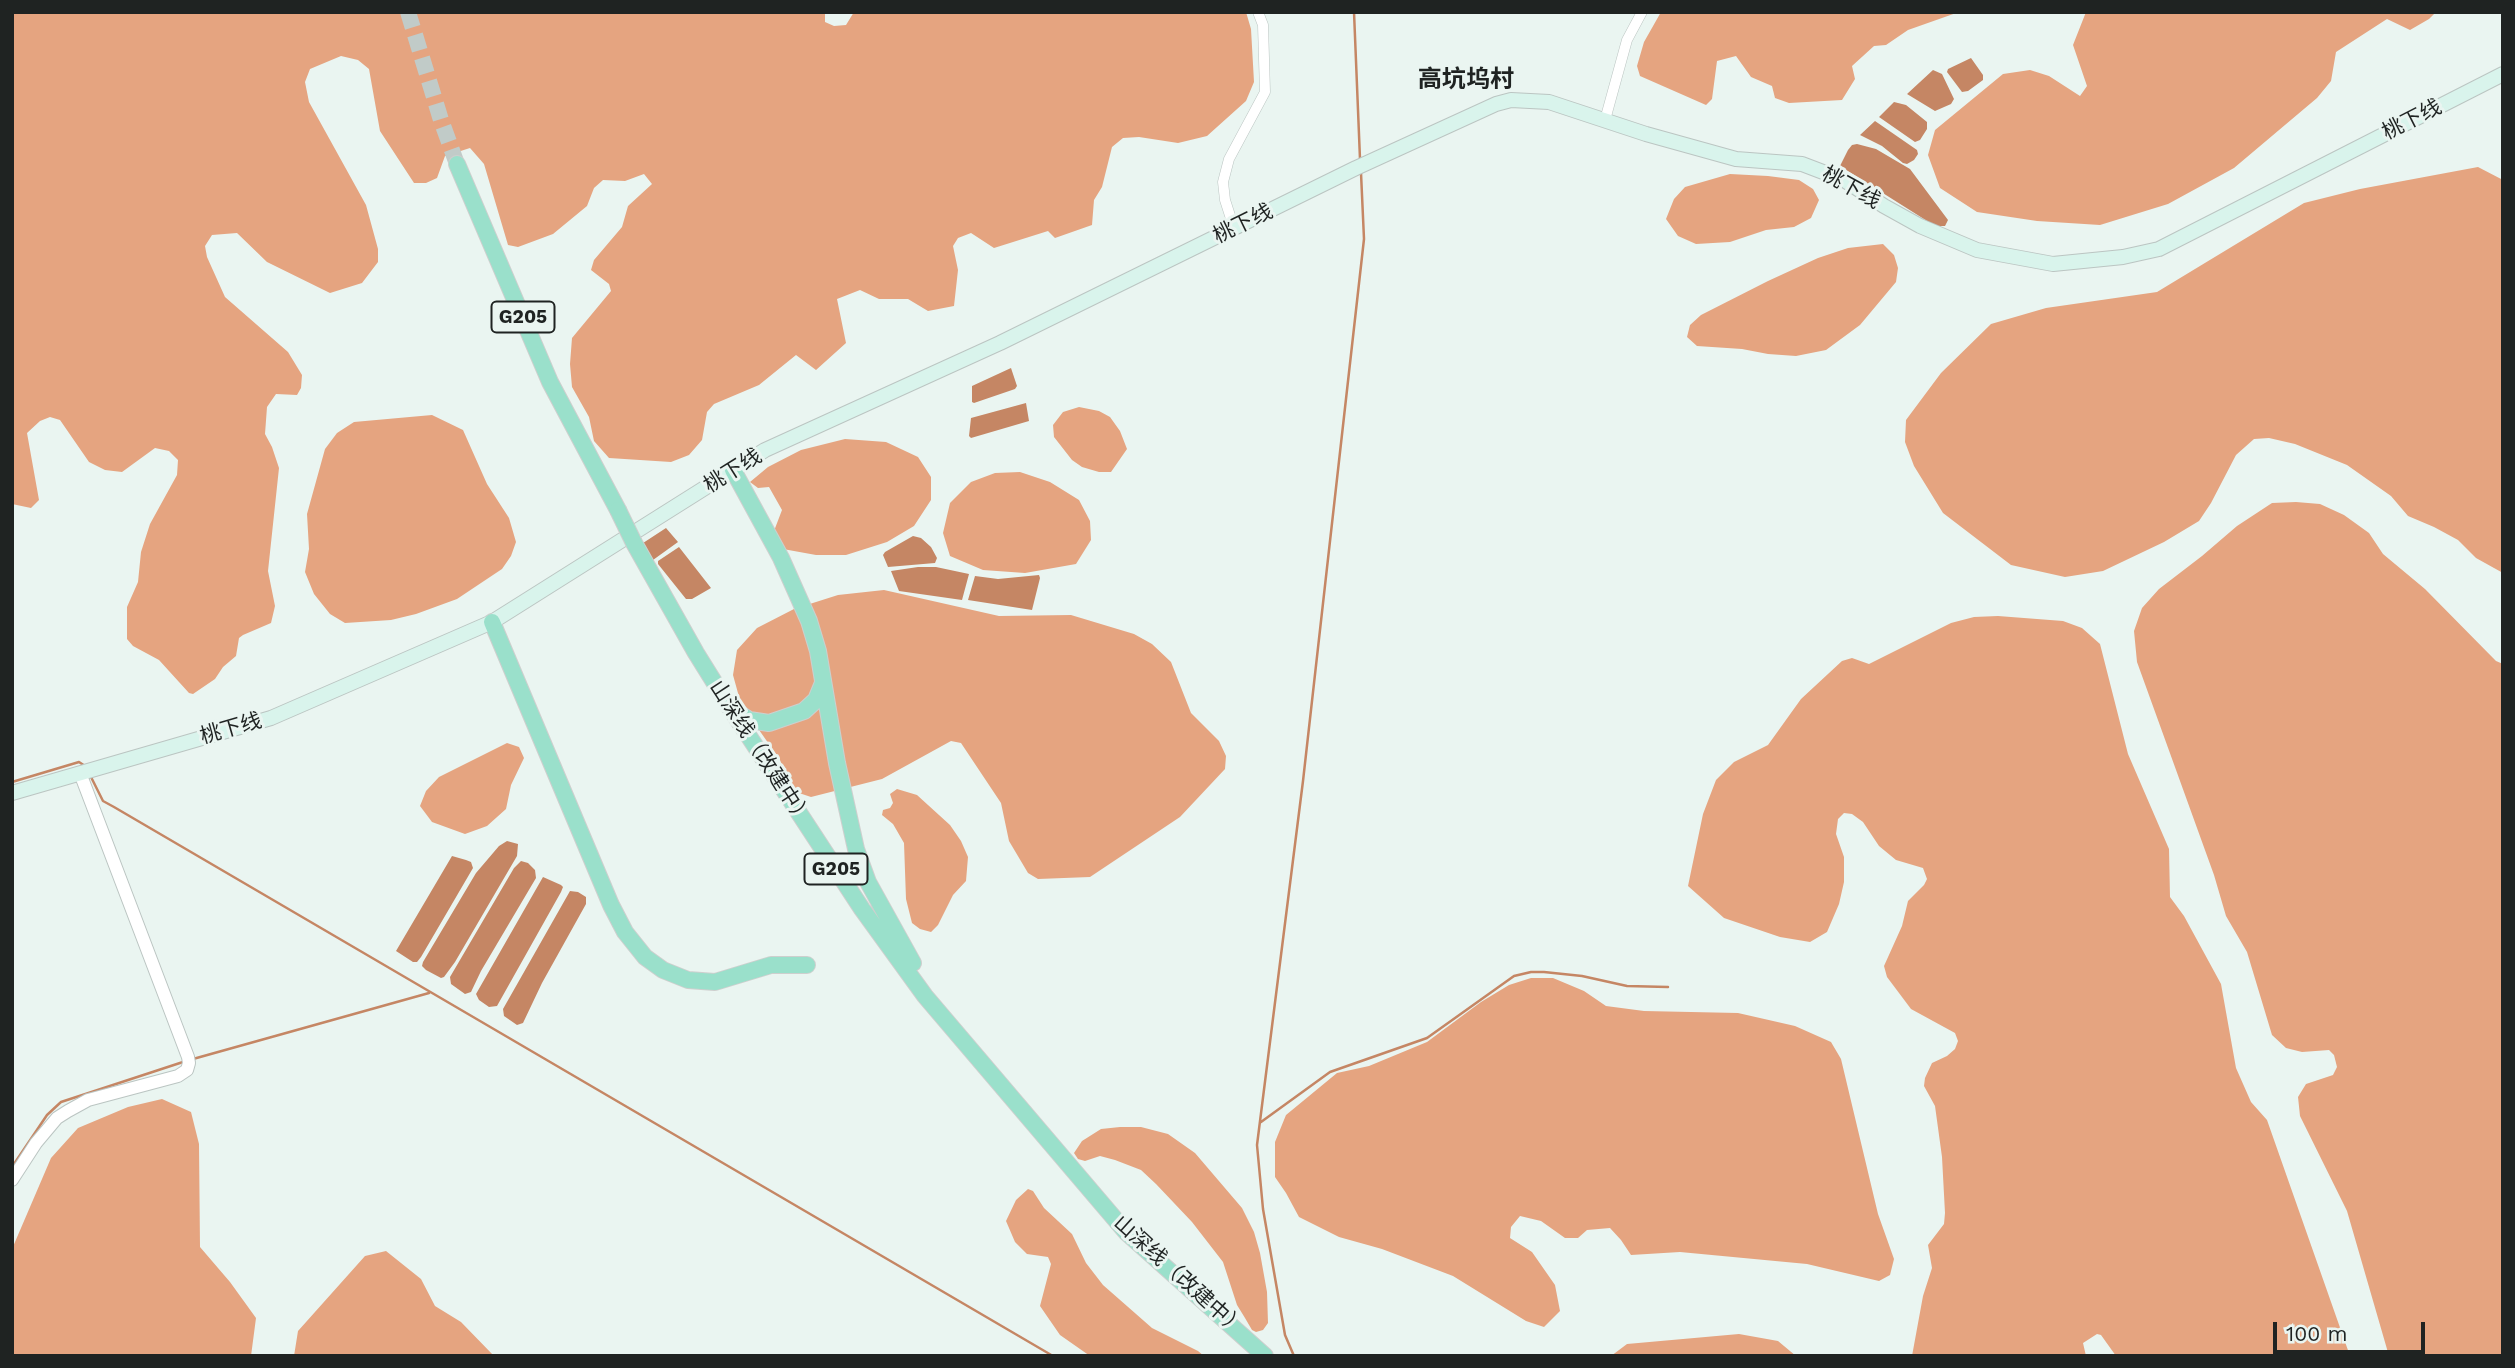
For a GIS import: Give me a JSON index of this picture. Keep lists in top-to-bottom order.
{
  "streets": {
    "highway": ["G205", "山深线（改建中）"],
    "main road": ["桃下线"]
  },
  "districts": ["高坑坞村"],
  "scale_bar": "100 m"
}
